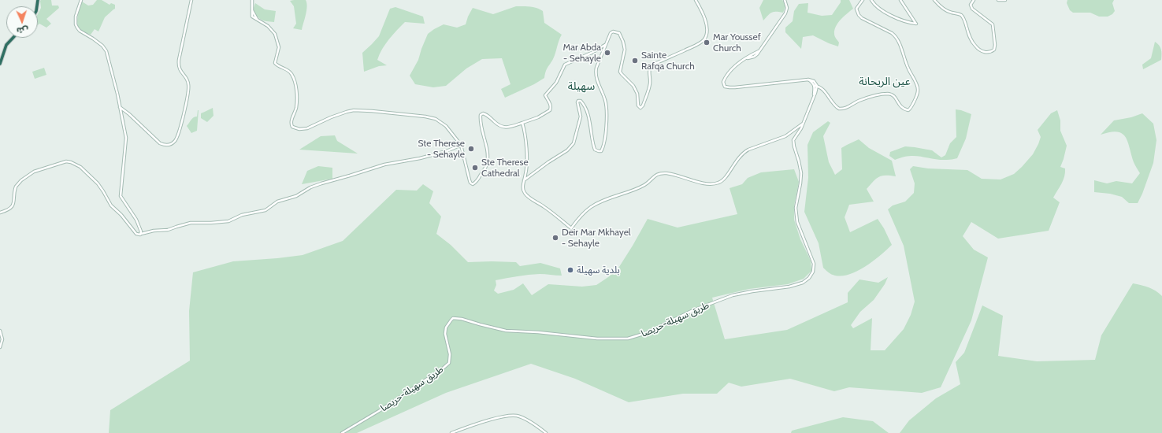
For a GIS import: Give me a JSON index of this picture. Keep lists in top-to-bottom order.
{
  "streets": {
    "street": ["طريق سهيلة-حريصا"]
  },
  "districts": ["عين الريحانة", "سهيلة"],
  "places": [
    "Mar Youssef Church",
    "Mar Abda - Sehayle",
    "Sainte Rafqa Church",
    "Ste Therese - Sehayle",
    "Ste Therese Cathedral",
    "Deir Mar Mkhayel - Sehayle",
    "بلدية سهيلة"
  ],
  "north": "bottom"
}
